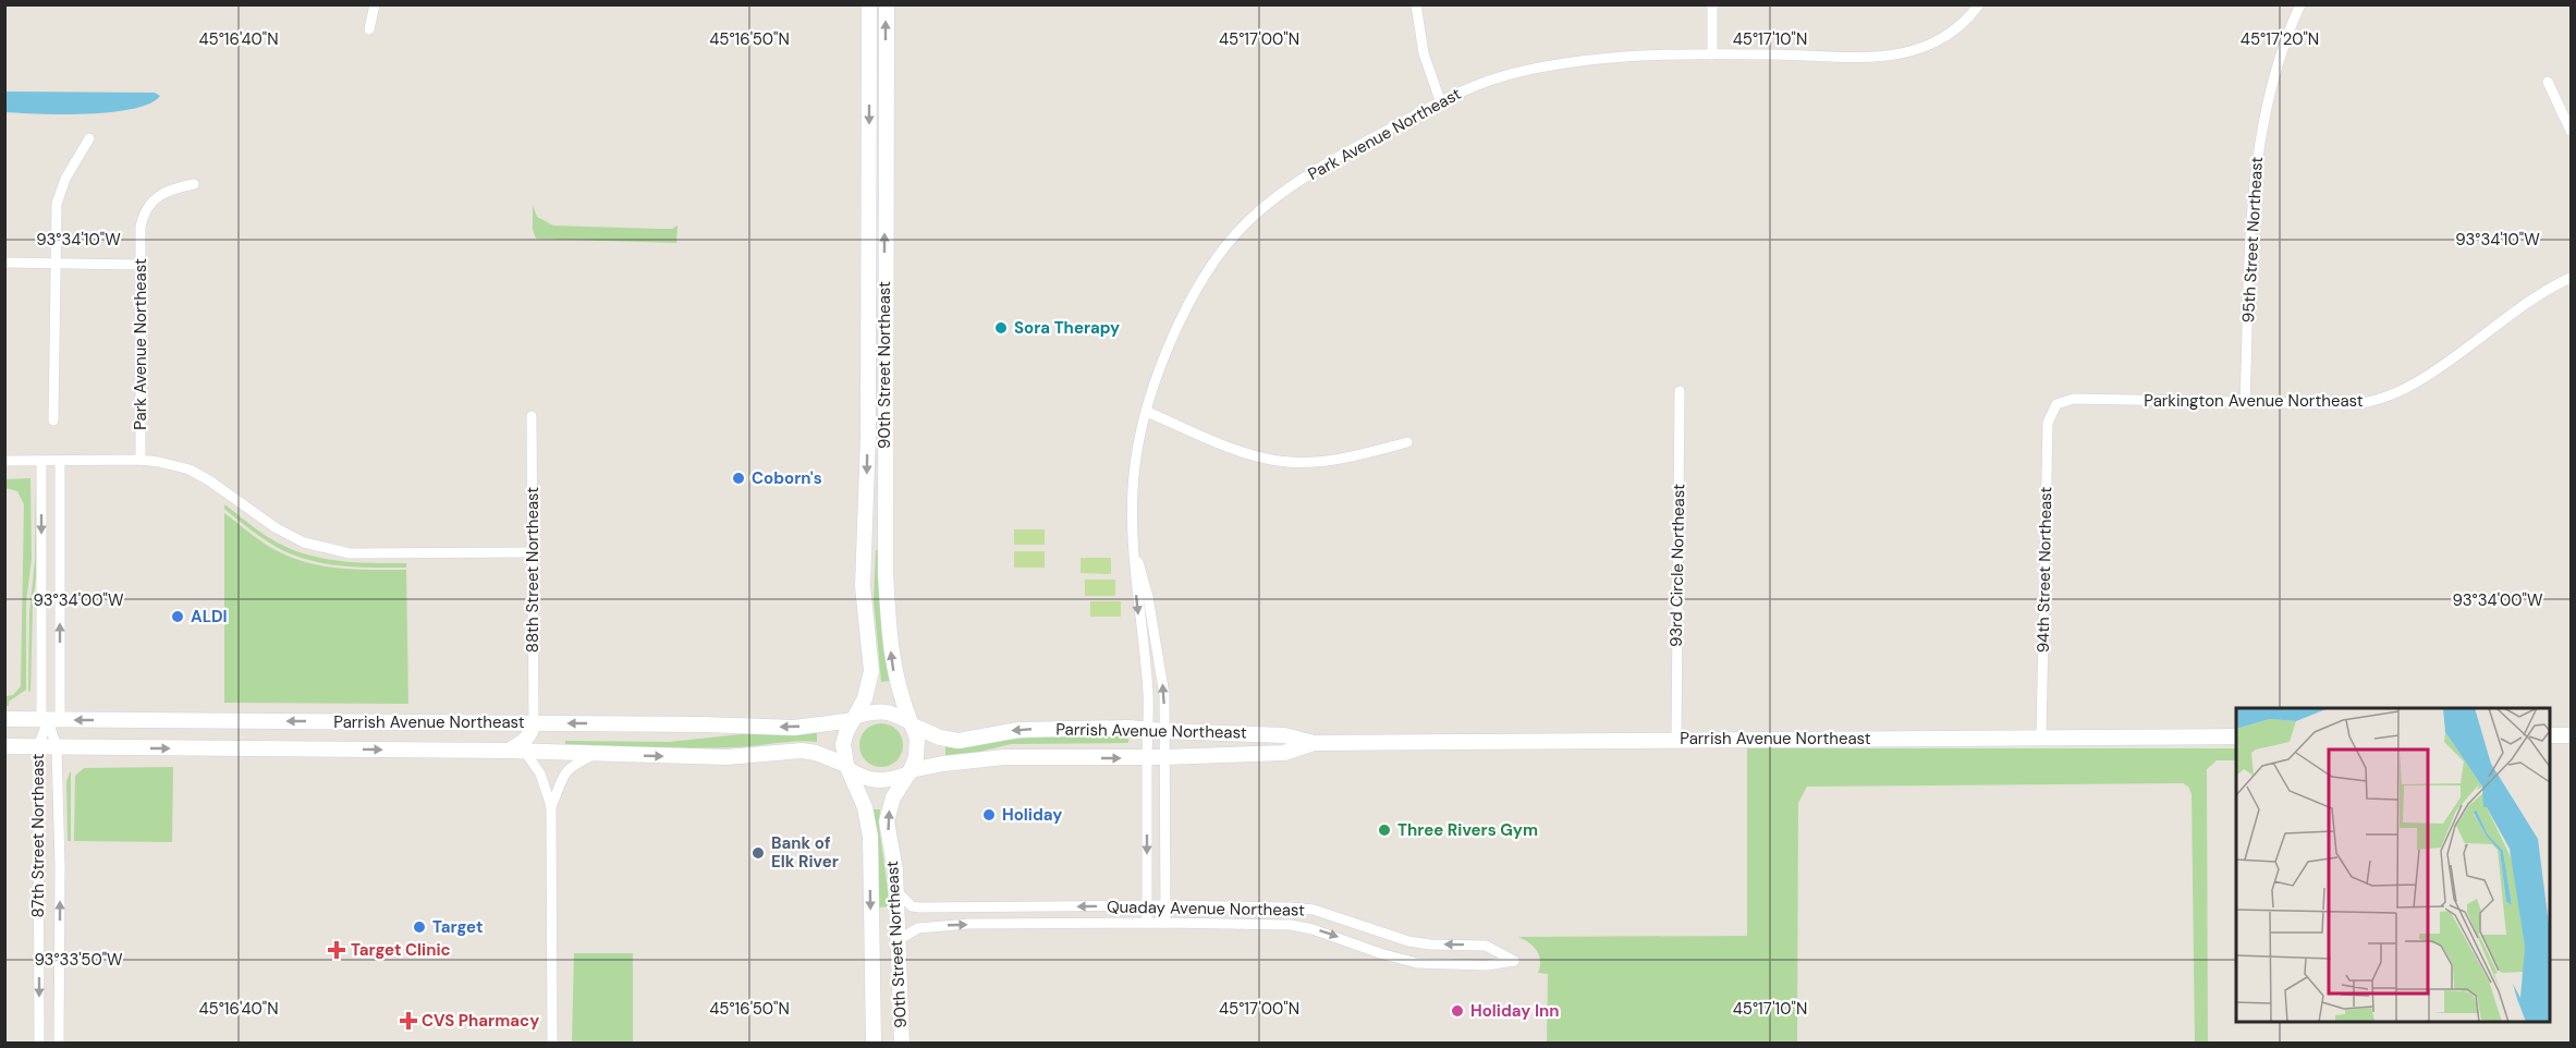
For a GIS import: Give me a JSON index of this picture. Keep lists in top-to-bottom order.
{
  "streets": {
    "main road": ["90th Street Northeast", "Parrish Avenue Northeast"],
    "street": [
      "Park Avenue Northeast",
      "95th Street Northeast",
      "Parkington Avenue Northeast",
      "93rd Circle Northeast",
      "88th Street Northeast",
      "94th Street Northeast",
      "87th Street Northeast",
      "Quaday Avenue Northeast"
    ]
  },
  "crossings": [
    ["Park Avenue Northeast", "Parrish Avenue Northeast"],
    ["Park Avenue Northeast", "Quaday Avenue Northeast"],
    ["95th Street Northeast", "Parkington Avenue Northeast"],
    ["90th Street Northeast", "Parrish Avenue Northeast"],
    ["90th Street Northeast", "Quaday Avenue Northeast"],
    ["Parkington Avenue Northeast", "94th Street Northeast"],
    ["93rd Circle Northeast", "Parrish Avenue Northeast"],
    ["88th Street Northeast", "Parrish Avenue Northeast"],
    ["94th Street Northeast", "Parrish Avenue Northeast"],
    ["Parrish Avenue Northeast", "87th Street Northeast"]
  ],
  "places": {
    "other": [
      "Sora Therapy",
      "Coborn's",
      "ALDI",
      "Holiday",
      "Three Rivers Gym",
      "Bank of Elk River",
      "Target",
      "Holiday Inn"
    ],
    "health": ["Target Clinic", "CVS Pharmacy"]
  },
  "coordinates": [
    "45°16'40\"N",
    "45°16'50\"N",
    "45°17'00\"N",
    "45°17'10\"N",
    "45°17'20\"N",
    "93°34'10\"W",
    "93°34'00\"W",
    "93°33'50\"W"
  ]
}
